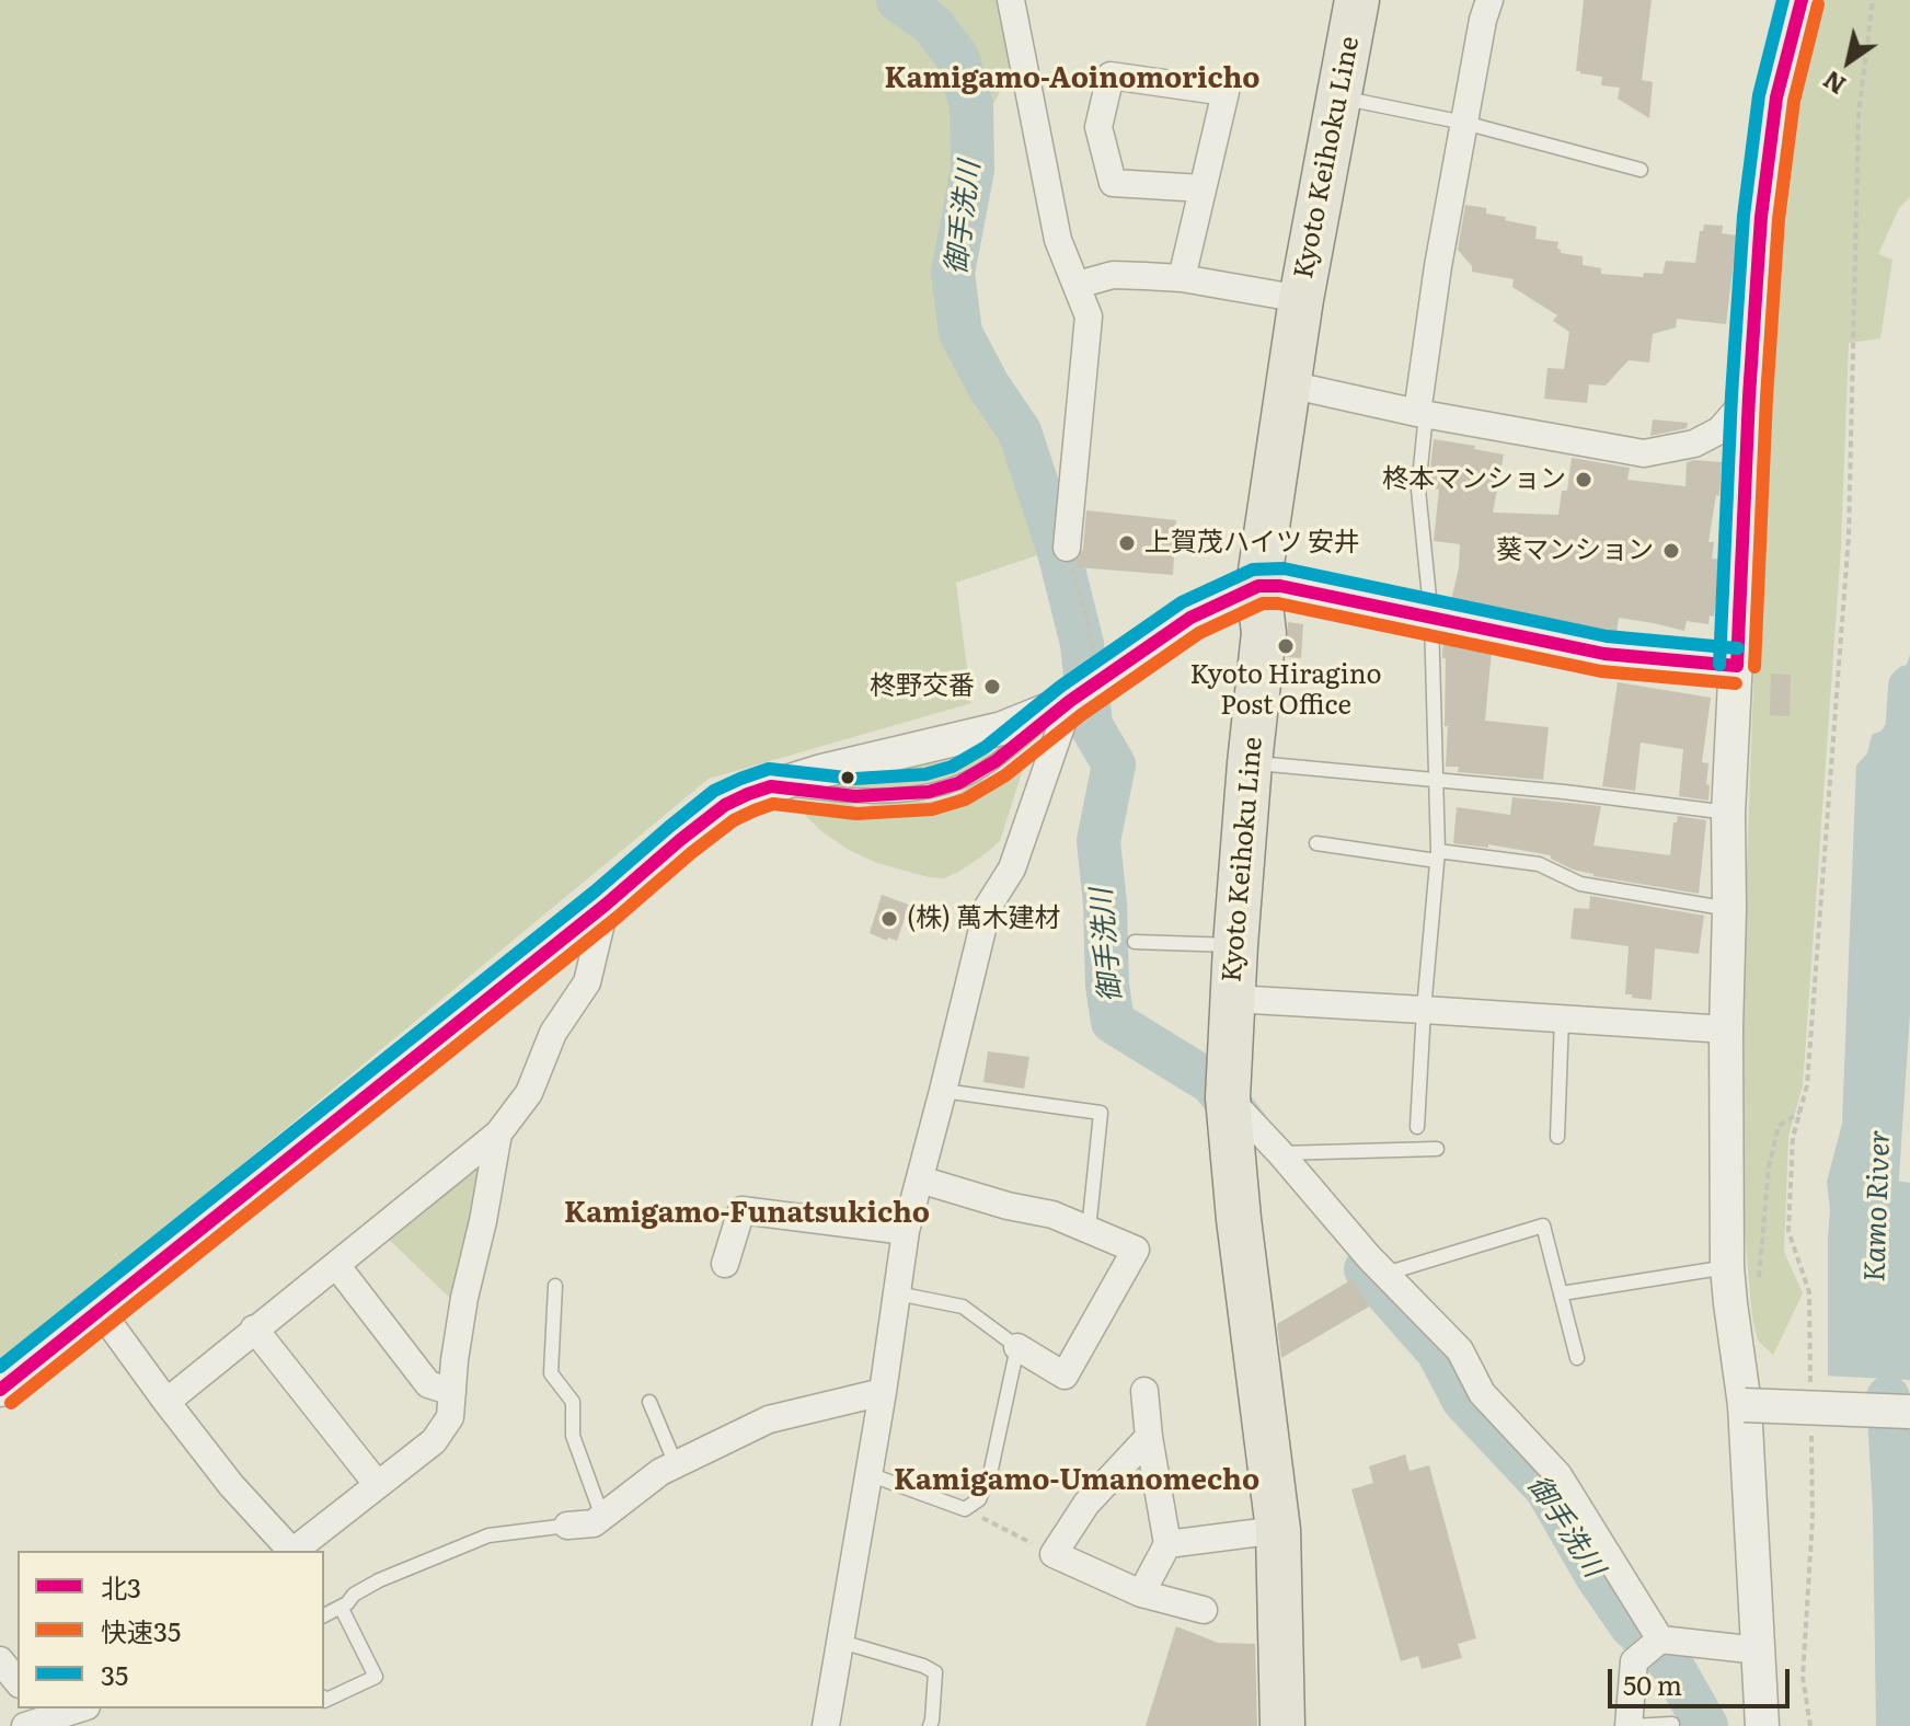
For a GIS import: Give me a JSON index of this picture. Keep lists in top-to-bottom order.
{
  "streets": {
    "main road": ["Kyoto Keihoku Line"]
  },
  "districts": ["Kamigamo-Aoinomoricho", "Kamigamo-Funatsukicho", "Kamigamo-Umanomecho"],
  "water": ["御手洗川", "Kamo River"],
  "places": [
    "柊本マンション",
    "上賀茂ハイツ 安井",
    "葵マンション",
    "Kyoto Hiragino Post Office",
    "柊野交番",
    "(株) 萬木建材"
  ],
  "lines": ["transit line 北3", "transit line 35", "transit line 快速35"],
  "legend": ["北3", "快速35", "35"],
  "scale_bar": "50 m",
  "north": "bottom left"
}
